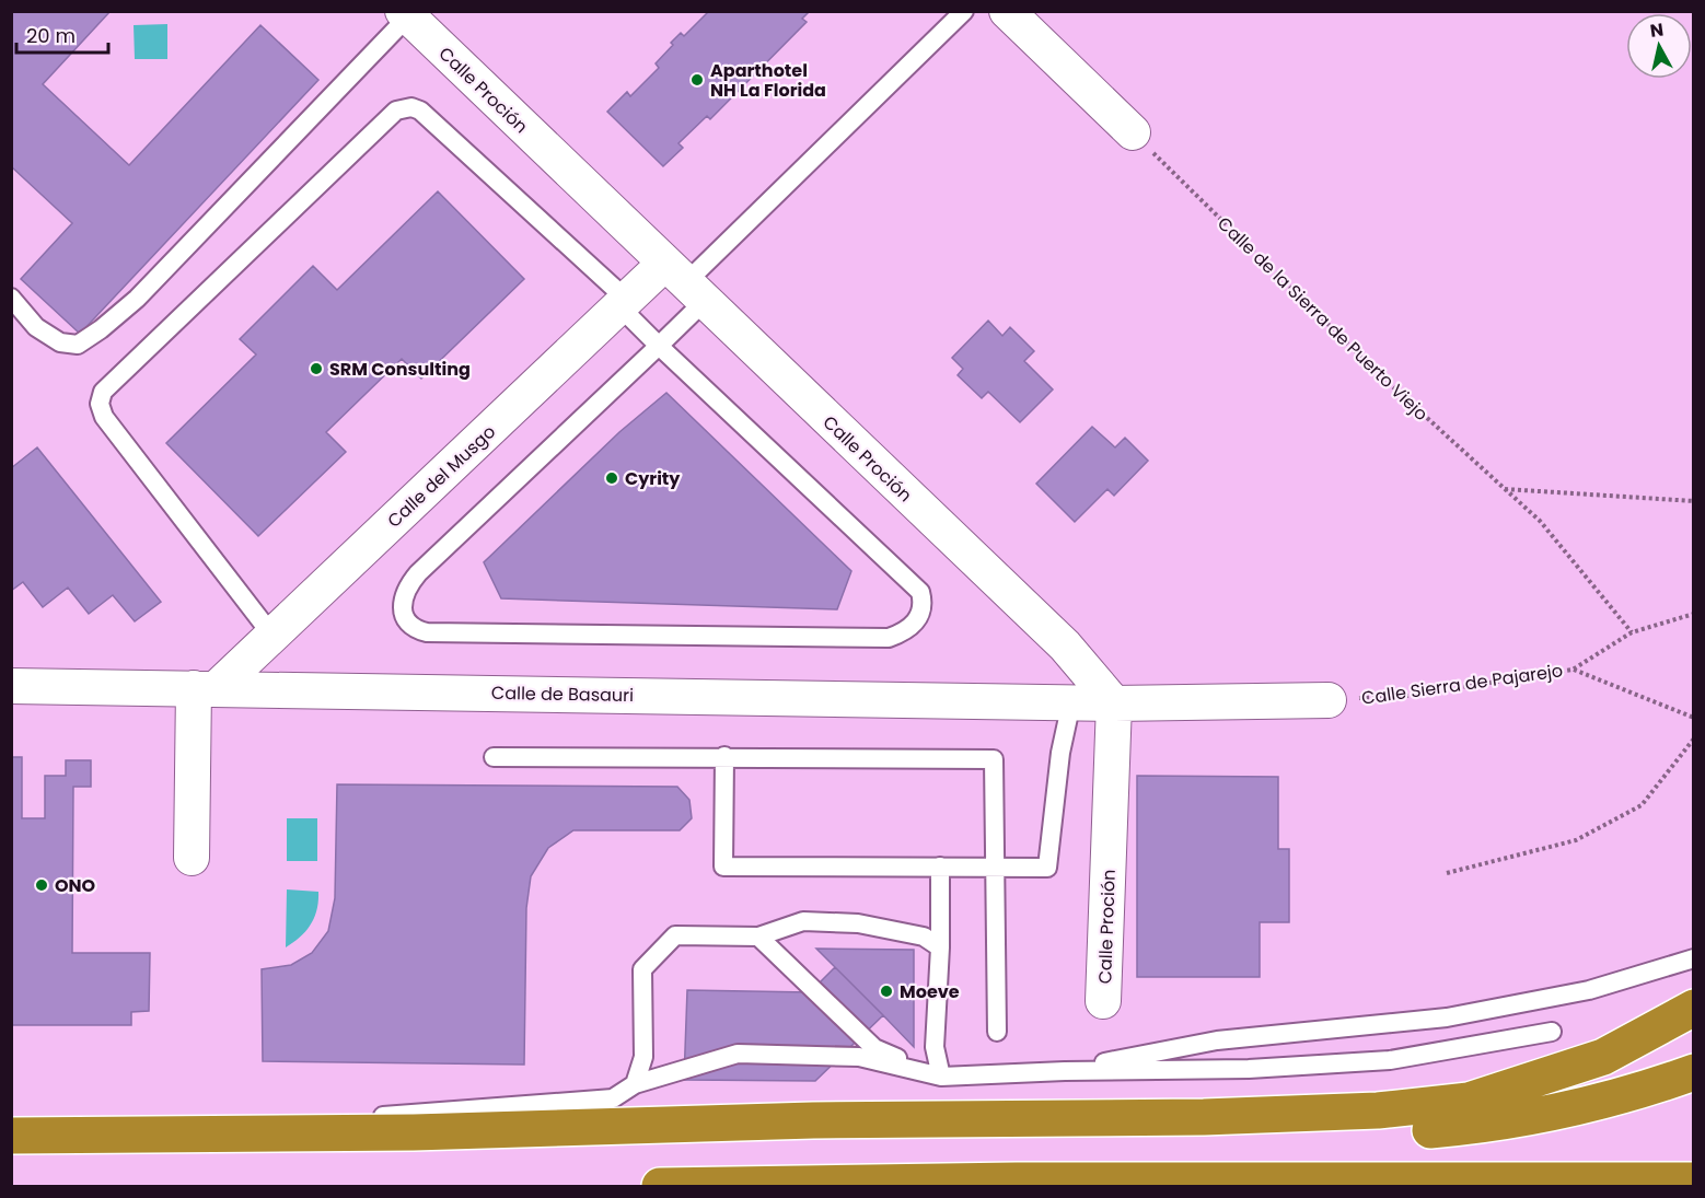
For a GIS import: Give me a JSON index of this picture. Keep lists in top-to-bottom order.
{
  "streets": {
    "street": ["Calle Proción", "Calle del Musgo", "Calle de Basauri"],
    "path": ["Calle de la Sierra de Puerto Viejo", "Calle Sierra de Pajarejo"]
  },
  "crossings": [
    ["Calle Proción", "Calle del Musgo"],
    ["Calle Proción", "Calle de Basauri"],
    ["Calle de la Sierra de Puerto Viejo", "Calle Sierra de Pajarejo"],
    ["Calle del Musgo", "Calle de Basauri"]
  ],
  "places": [
    "Aparthotel NH La Florida",
    "SRM Consulting",
    "Cyrity",
    "ONO",
    "Moeve"
  ],
  "scale_bar": "20 m",
  "north": "top"
}
